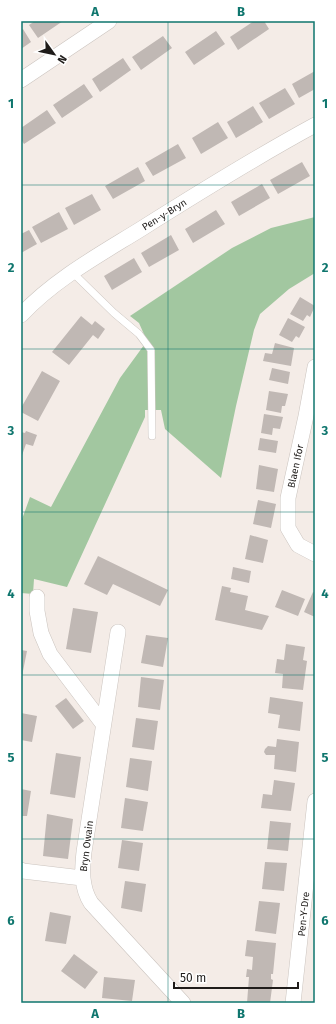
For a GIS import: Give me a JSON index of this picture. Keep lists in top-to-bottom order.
{
  "streets": {
    "street": [
      "Pen-y-Bryn",
      "Blaen Ifor",
      "Bryn Owain",
      "Pen-Y-Dre"
    ]
  },
  "scale_bar": "50 m",
  "north": "bottom right",
  "grid": {
    "columns": ["A", "B"],
    "rows": [
      "1",
      "2",
      "3",
      "4",
      "5",
      "6"
    ]
  }
}
